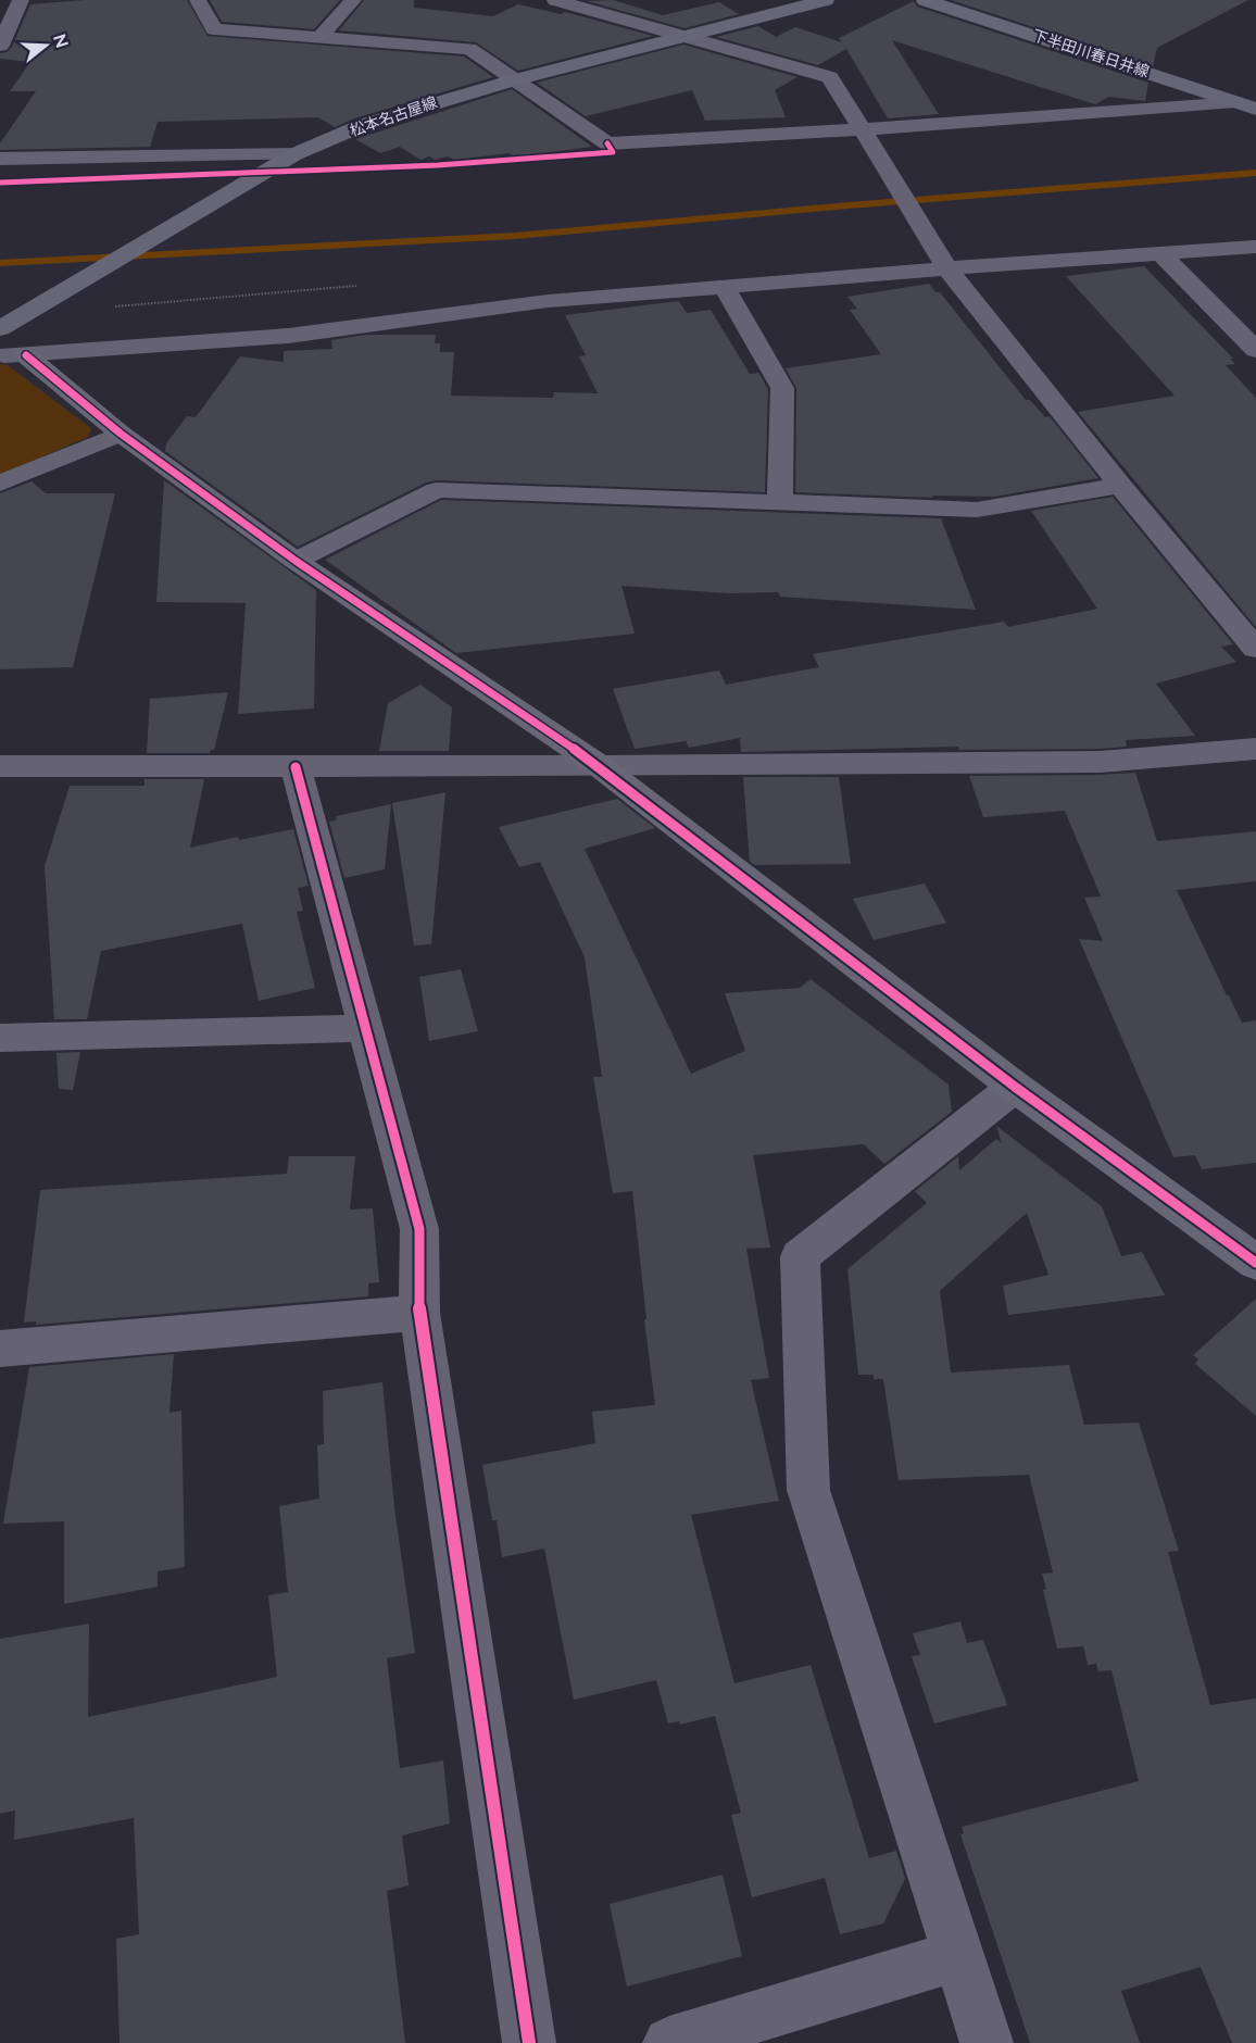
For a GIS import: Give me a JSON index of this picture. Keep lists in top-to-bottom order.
{
  "streets": {
    "main road": ["下半田川春日井線", "松本名古屋線"]
  },
  "north": "right"
}
